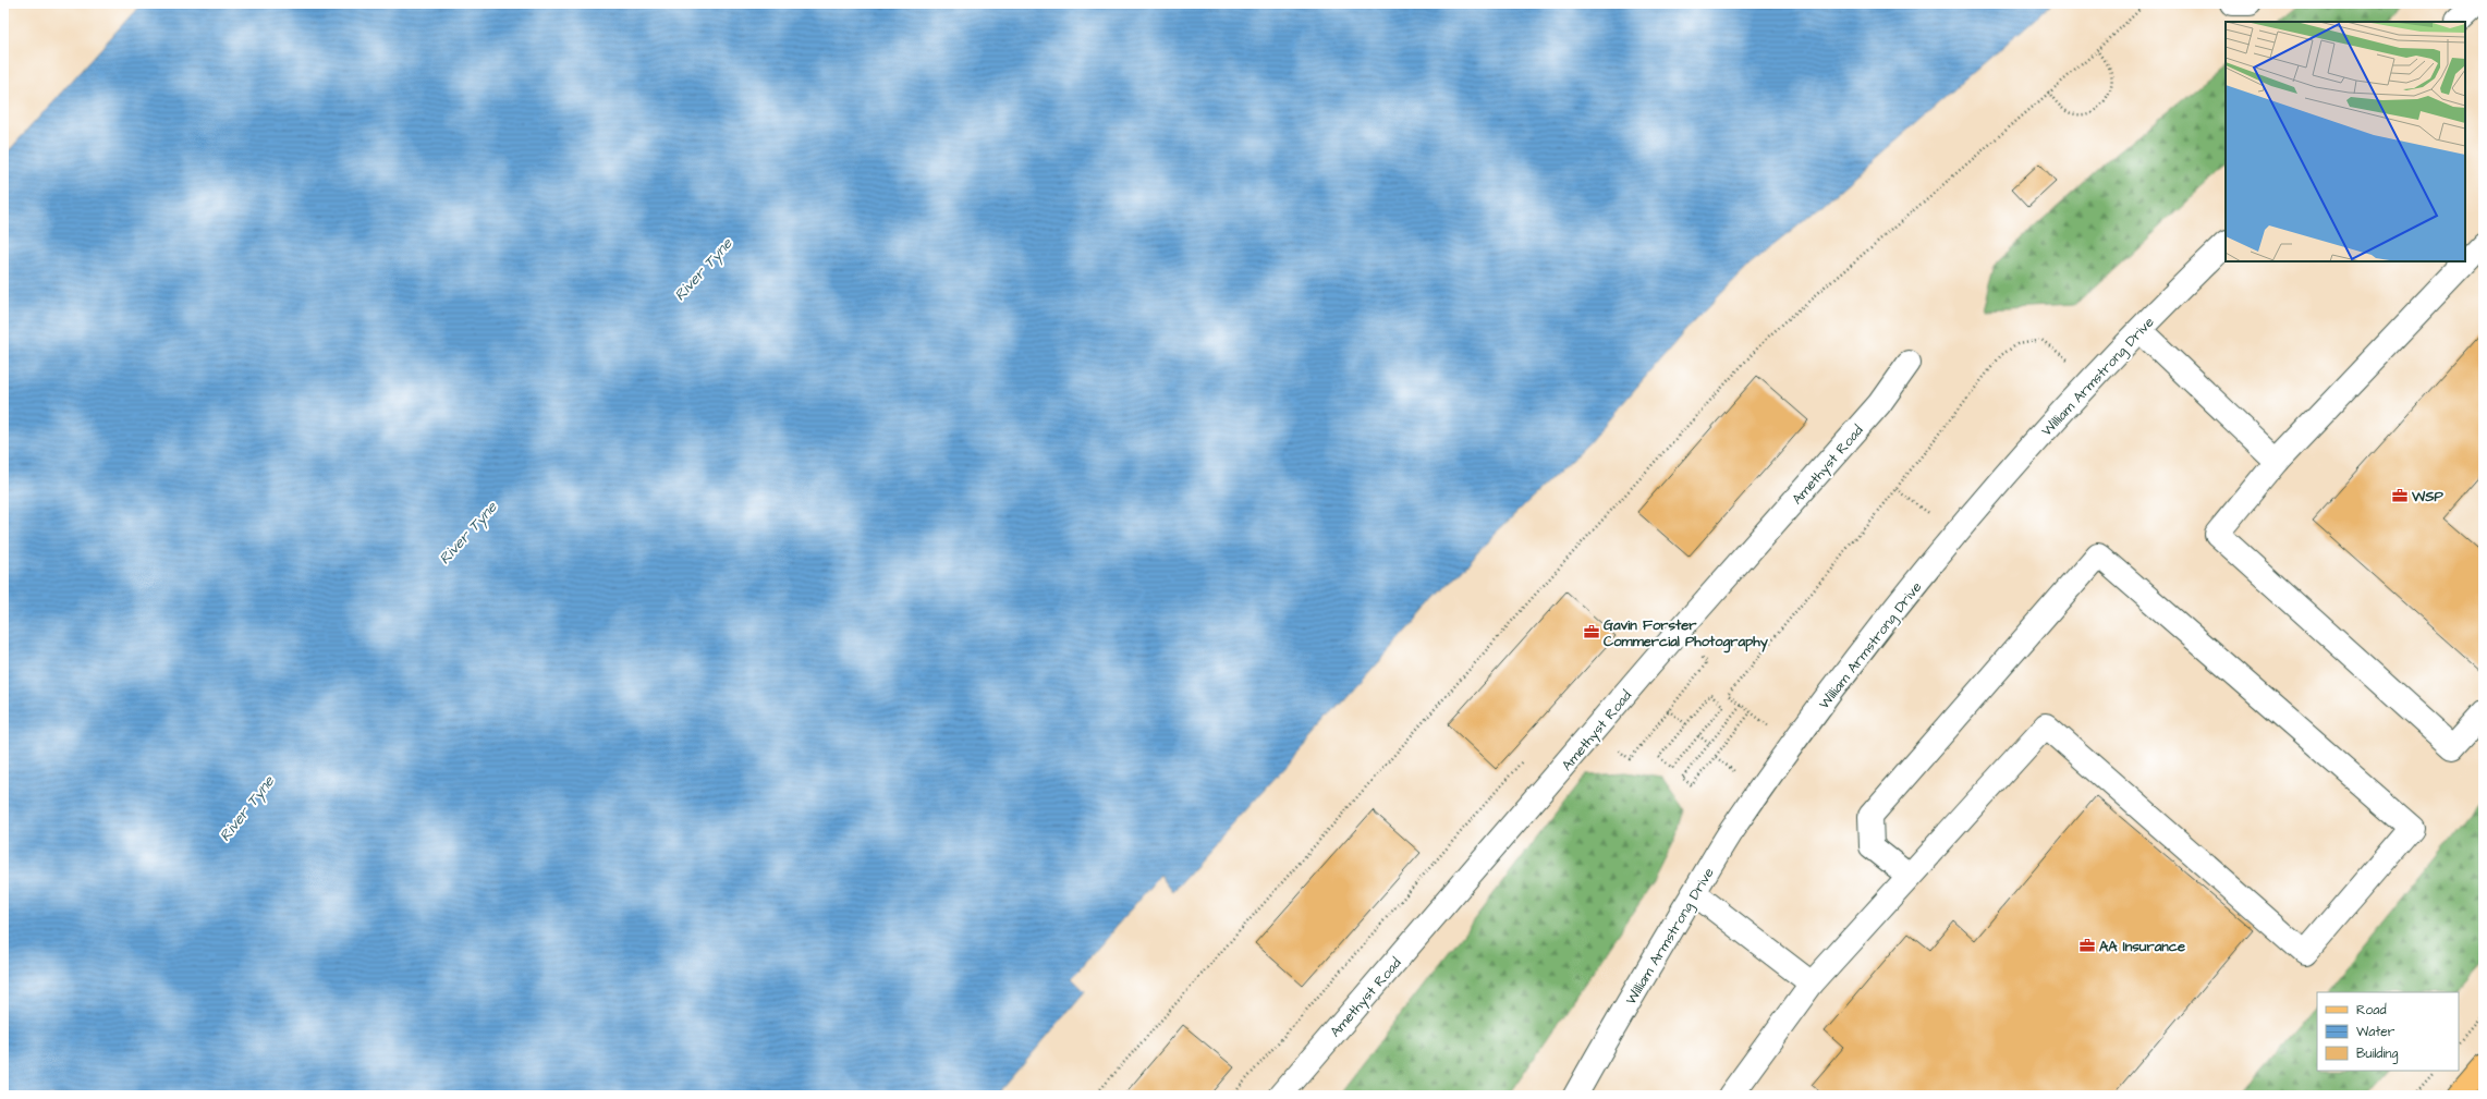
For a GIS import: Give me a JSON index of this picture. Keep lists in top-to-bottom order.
{
  "streets": {
    "street": ["William Armstrong Drive", "Amethyst Road"]
  },
  "water": ["River Tyne"],
  "places": {
    "office": ["WSP", "Gavin Forster Commercial Photography", "AA Insurance"]
  },
  "legend": ["Road", "Water", "Building"]
}
